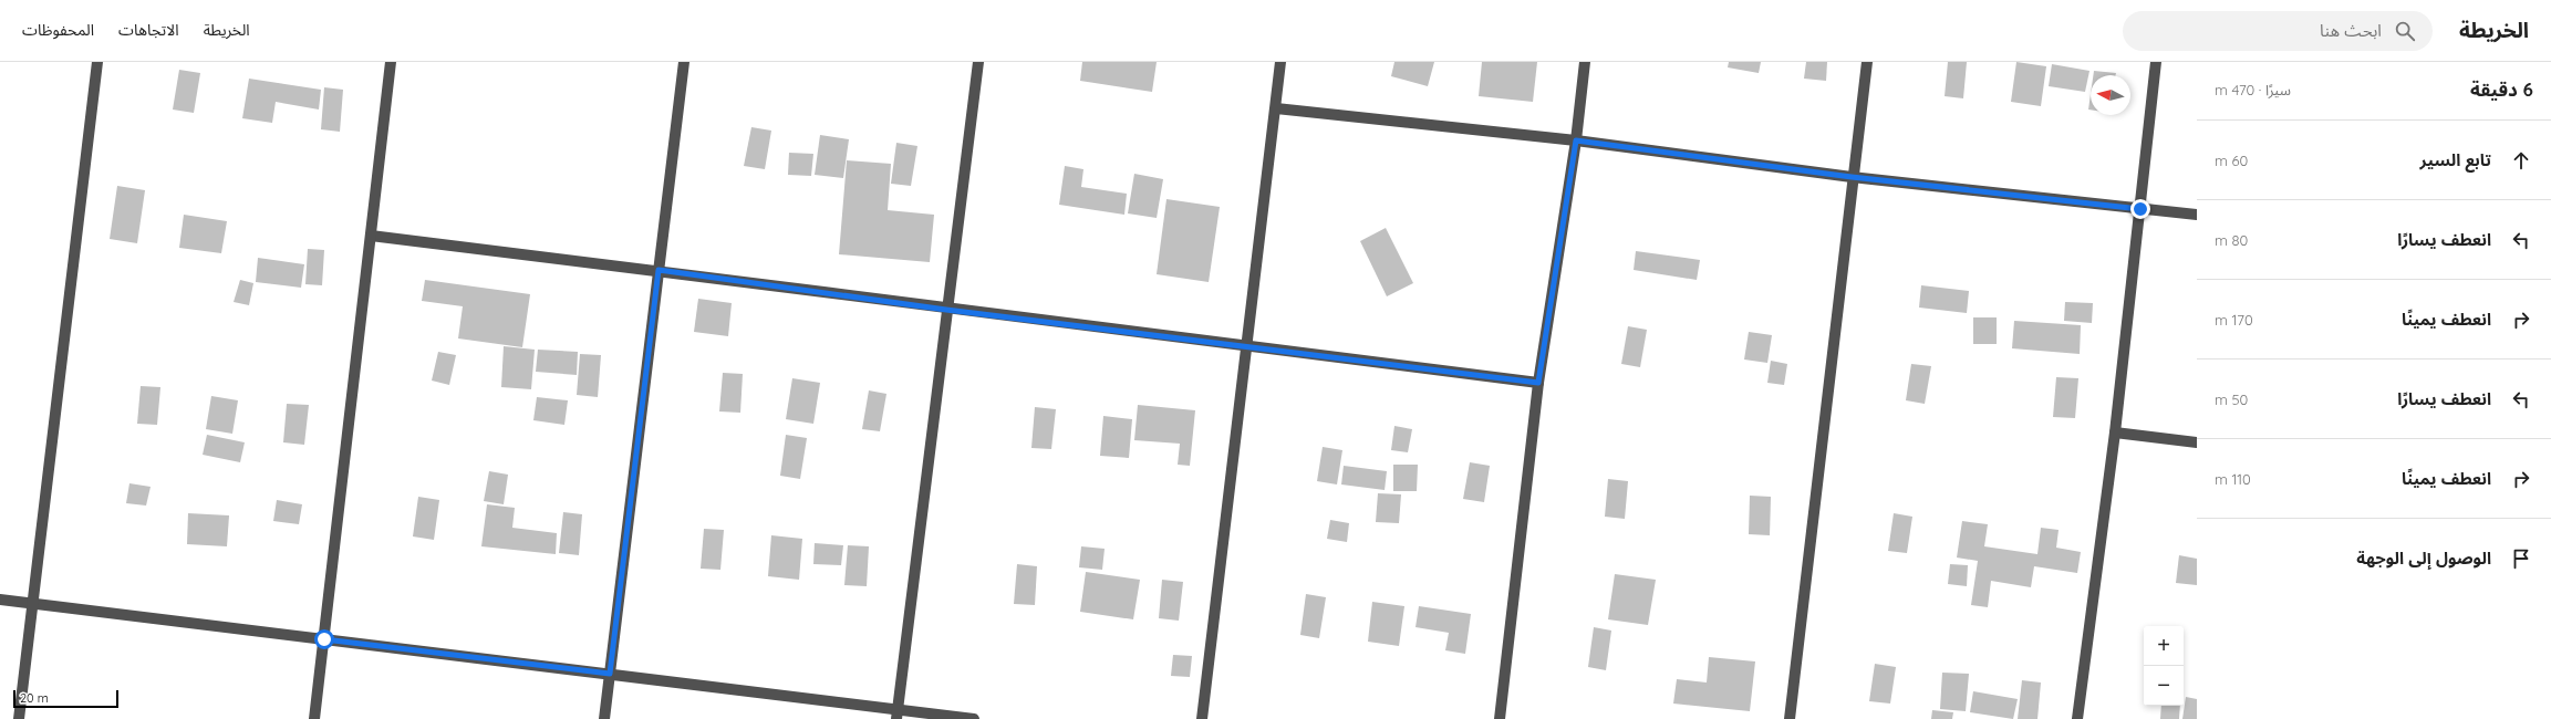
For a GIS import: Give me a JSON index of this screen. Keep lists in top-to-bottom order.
{
  "scale_bar": "20 m",
  "north": "left",
  "page": {
    "header": "الخريطة",
    "search": "ابحث هنا",
    "nav": ["الخريطة", "الاتجاهات", "المحفوظات"],
    "heading": ["6 دقيقة", "سيرًا · 470 m"],
    "list": [
      ["تابع السير", "60 m"],
      ["انعطف يسارًا", "80 m"],
      ["انعطف يمينًا", "170 m"],
      ["انعطف يسارًا", "50 m"],
      ["انعطف يمينًا", "110 m"],
      "الوصول إلى الوجهة"
    ],
    "map_buttons": ["+", "−"],
    "scale": "20 m"
  }
}
